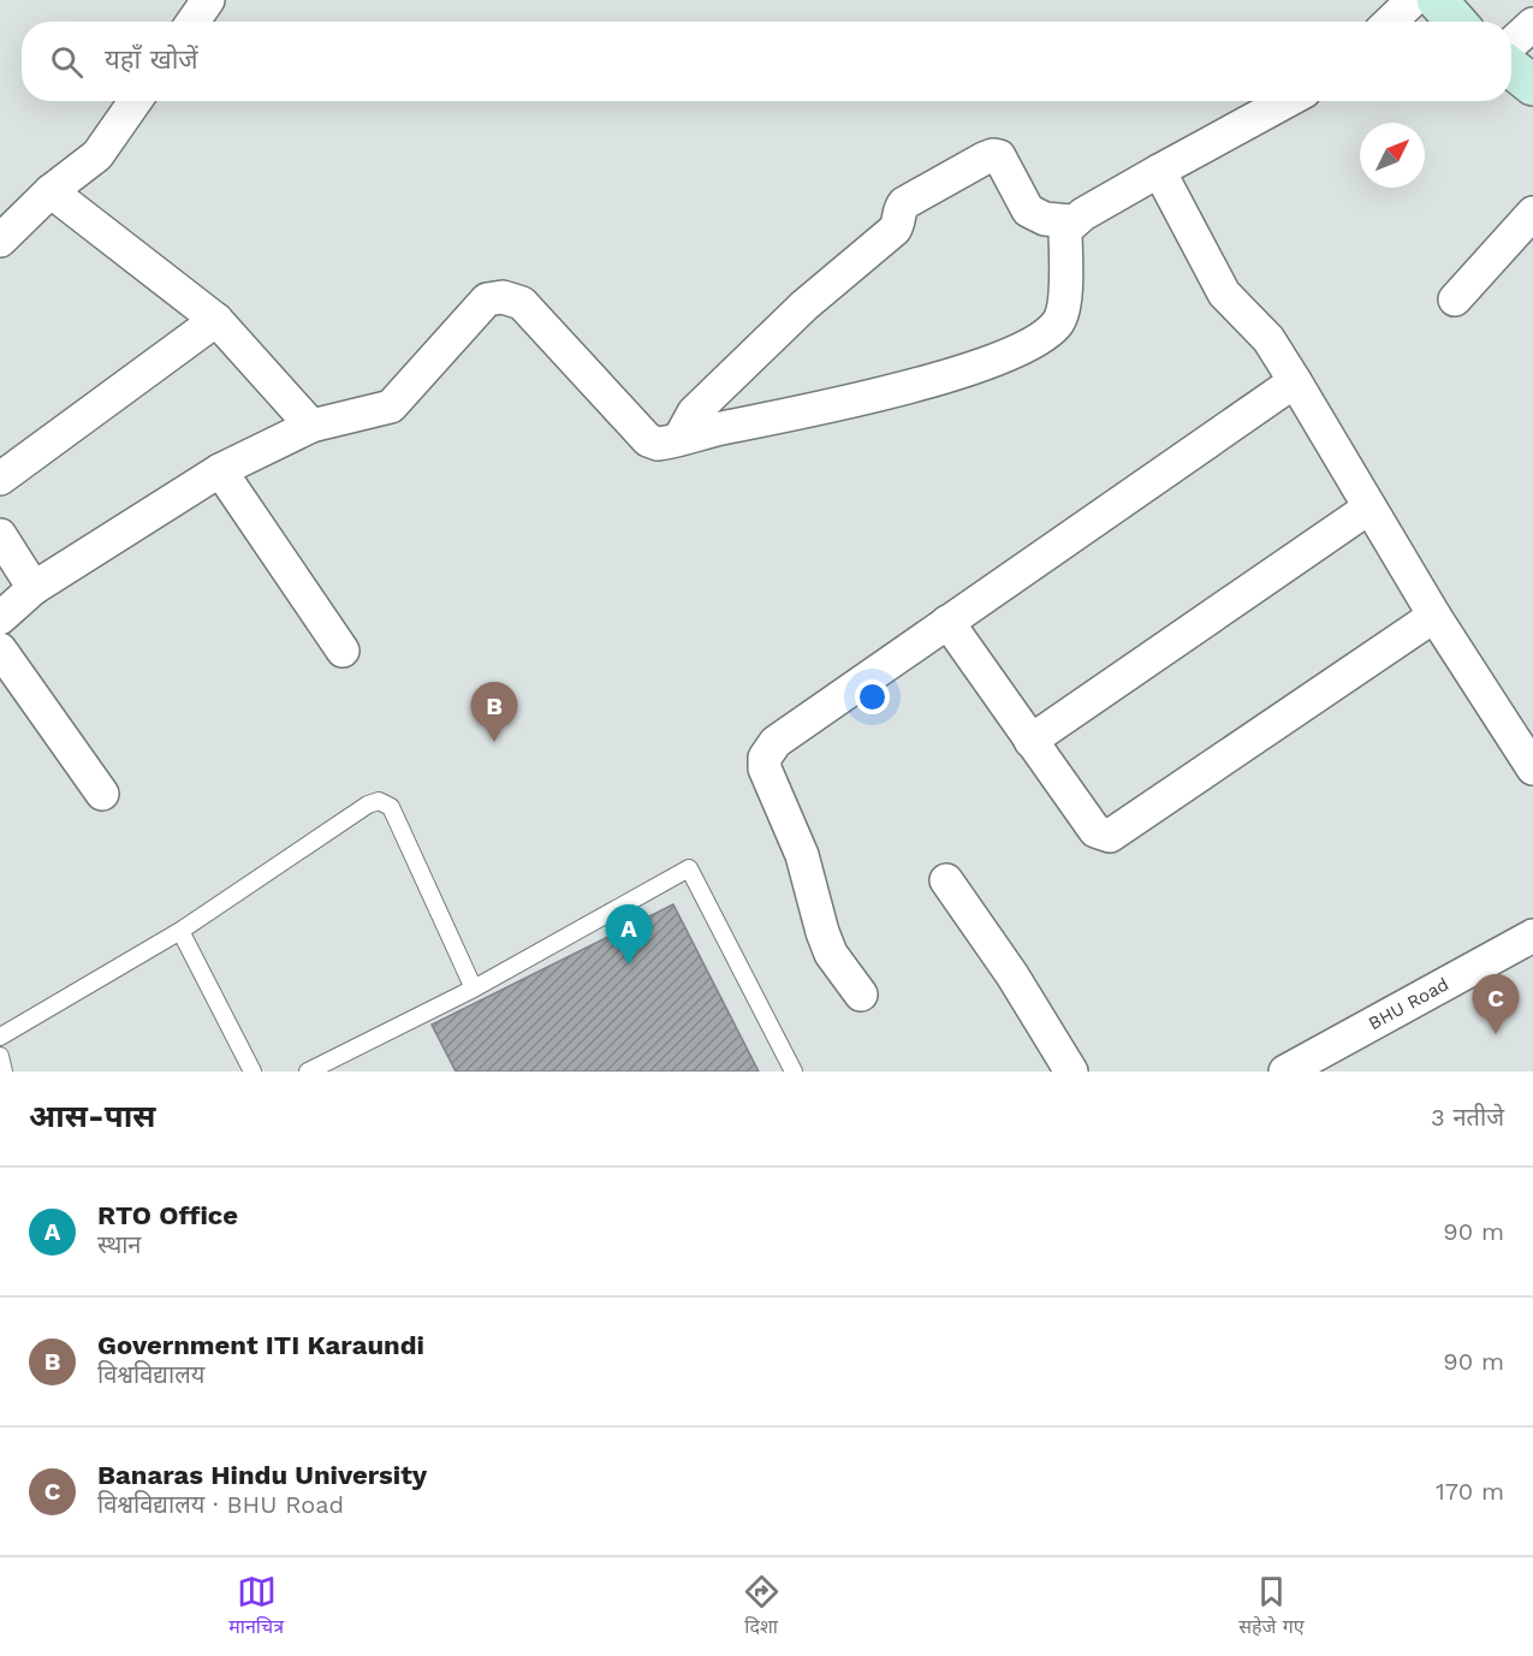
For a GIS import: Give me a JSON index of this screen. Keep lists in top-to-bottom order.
{
  "streets": {
    "street": ["BHU Road"]
  },
  "north": "top right",
  "page": {
    "search": "यहाँ खोजें",
    "pins": ["B", "A", "C"],
    "heading": ["आस-पास", "3 नतीजे"],
    "list": [
      {
        "mark": "A",
        "name": "RTO Office",
        "note": "स्थान",
        "value": "90 m"
      },
      {
        "mark": "B",
        "name": "Government ITI Karaundi",
        "note": "विश्वविद्यालय",
        "value": "90 m"
      },
      {
        "mark": "C",
        "name": "Banaras Hindu University",
        "note": "विश्वविद्यालय · BHU Road",
        "value": "170 m"
      }
    ],
    "nav": ["मानचित्र", "दिशा", "सहेजे गए"]
  }
}
